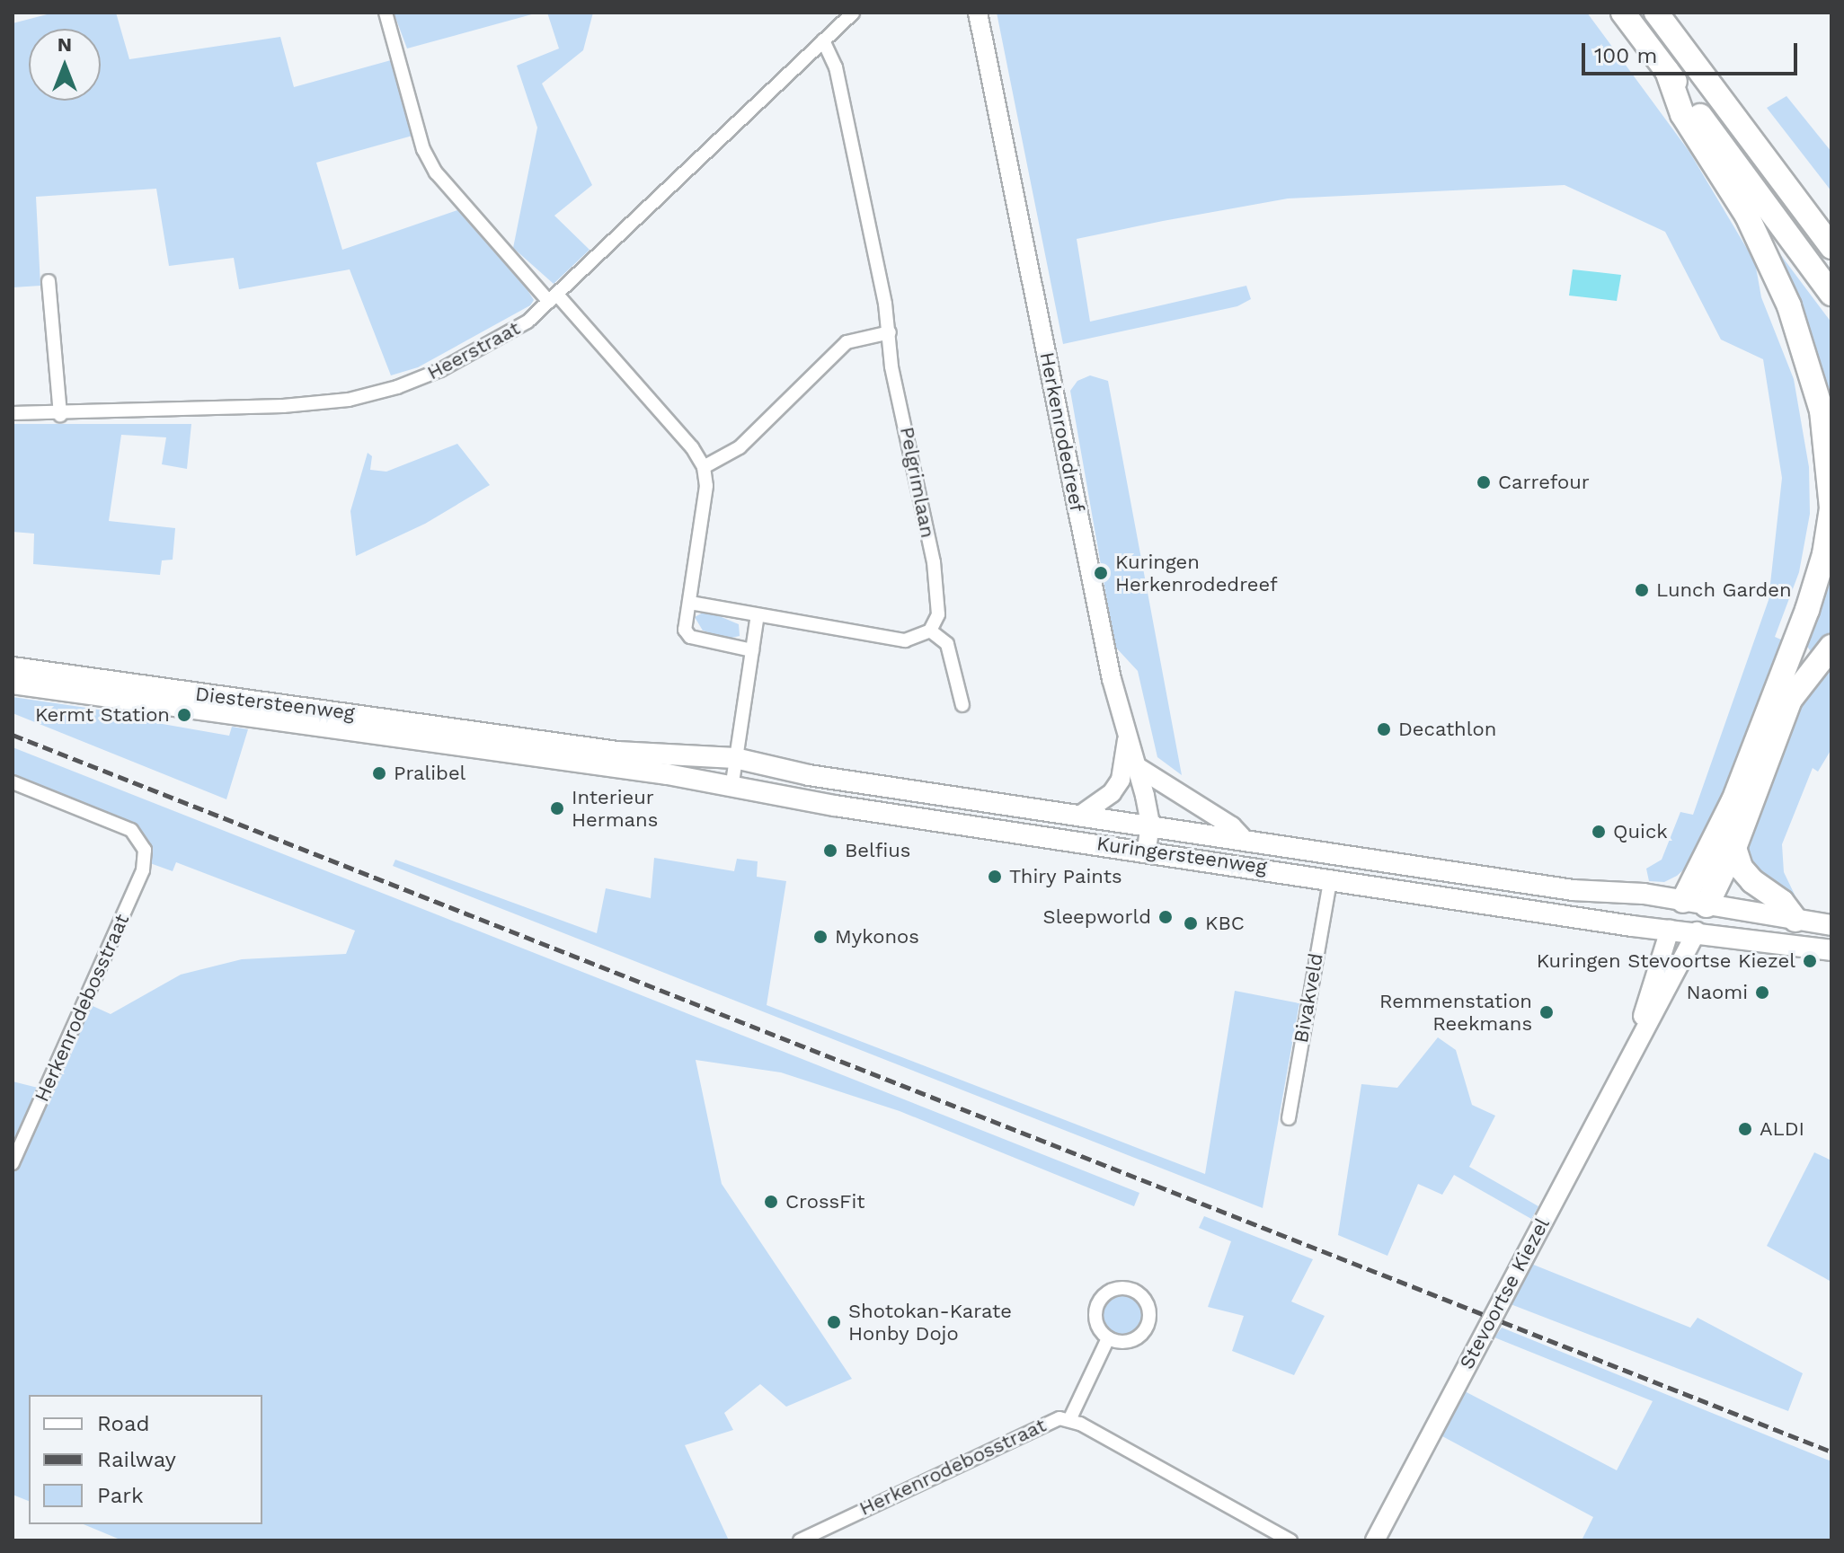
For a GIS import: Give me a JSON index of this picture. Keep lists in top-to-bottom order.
{
  "streets": {
    "main road": [
      "Herkenrodedreef",
      "Diestersteenweg",
      "Kuringersteenweg",
      "Stevoortse Kiezel"
    ],
    "street": [
      "Heerstraat",
      "Pelgrimlaan",
      "Bivakveld",
      "Herkenrodebosstraat"
    ]
  },
  "crossings": [
    ["Heerstraat", "Pelgrimlaan"],
    ["Herkenrodedreef", "Kuringersteenweg"],
    ["Diestersteenweg", "Kuringersteenweg"],
    ["Kuringersteenweg", "Bivakveld"],
    ["Kuringersteenweg", "Stevoortse Kiezel"]
  ],
  "places": [
    "Carrefour",
    "Kuringen Herkenrodedreef",
    "Lunch Garden",
    "Kermt Station",
    "Decathlon",
    "Pralibel",
    "Interieur Hermans",
    "Quick",
    "Belfius",
    "Thiry Paints",
    "Sleepworld",
    "KBC",
    "Mykonos",
    "Kuringen Stevoortse Kiezel",
    "Naomi",
    "Remmenstation Reekmans",
    "ALDI",
    "CrossFit",
    "Shotokan-Karate Honby Dojo"
  ],
  "legend": ["Road", "Railway", "Park"],
  "scale_bar": "100 m",
  "north": "top"
}
